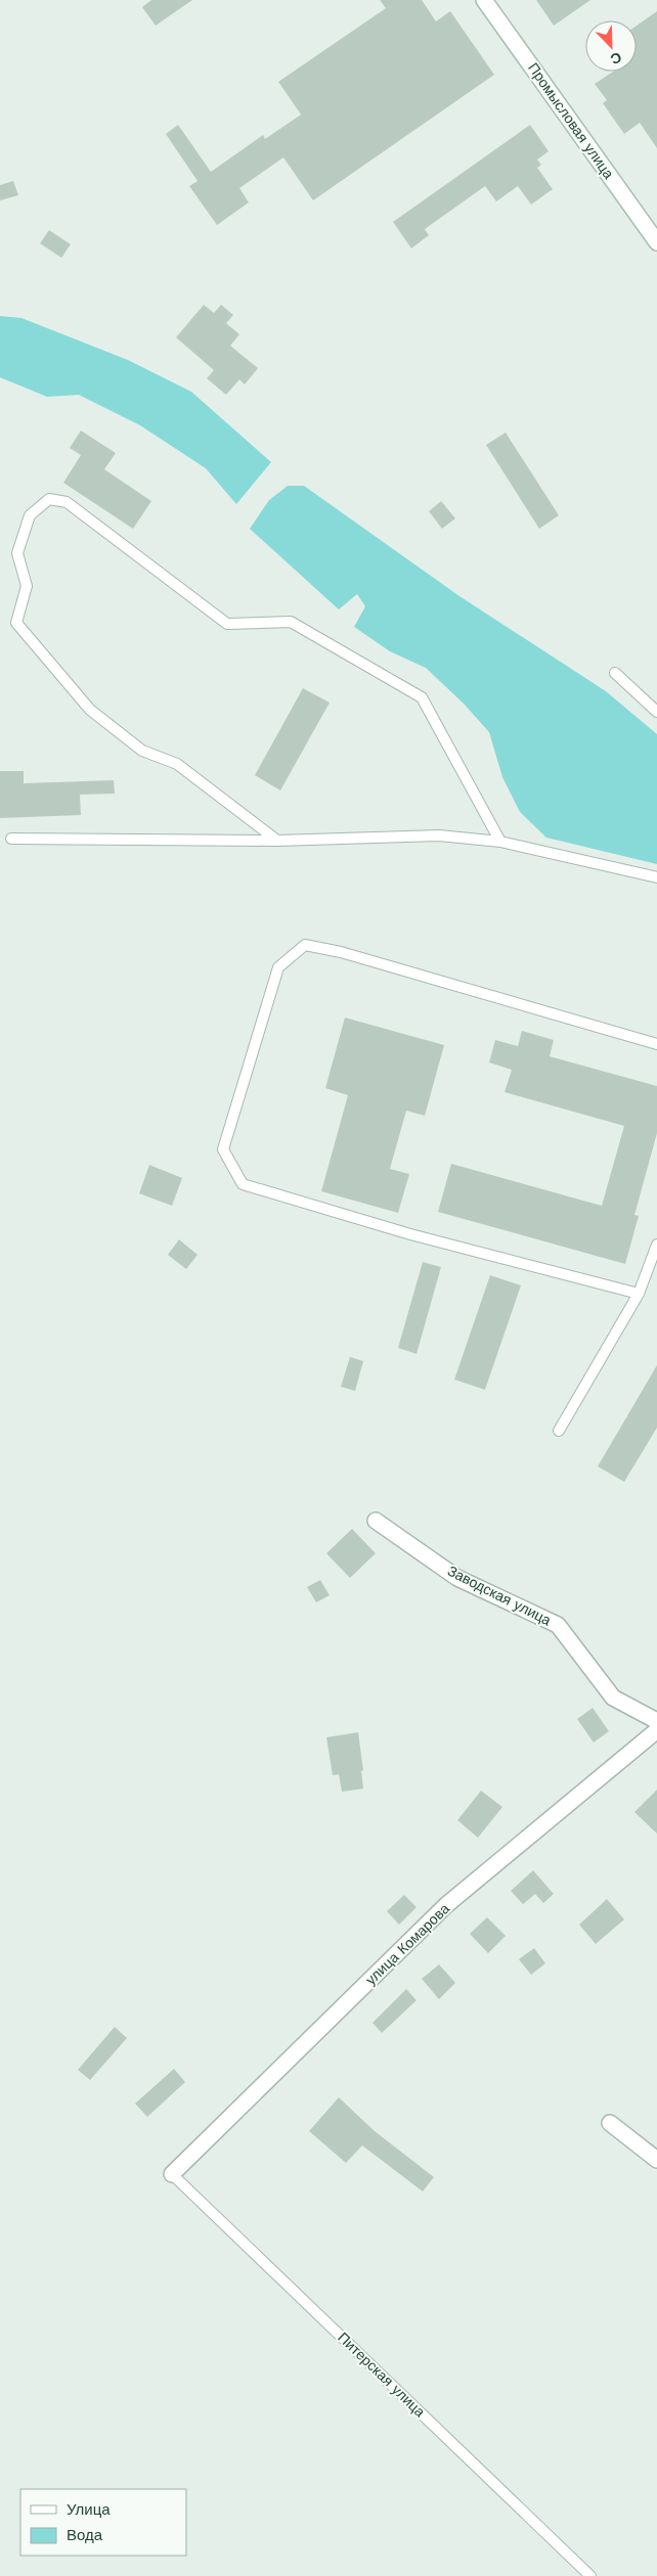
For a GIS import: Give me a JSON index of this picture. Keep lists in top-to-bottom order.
{
  "streets": {
    "street": ["Промысловая улица", "Заводская улица", "улица Комарова"],
    "lane": ["Питерская улица"]
  },
  "crossings": [
    ["улица Комарова", "Питерская улица"]
  ],
  "legend": ["Улица", "Вода"],
  "north": "bottom right"
}
